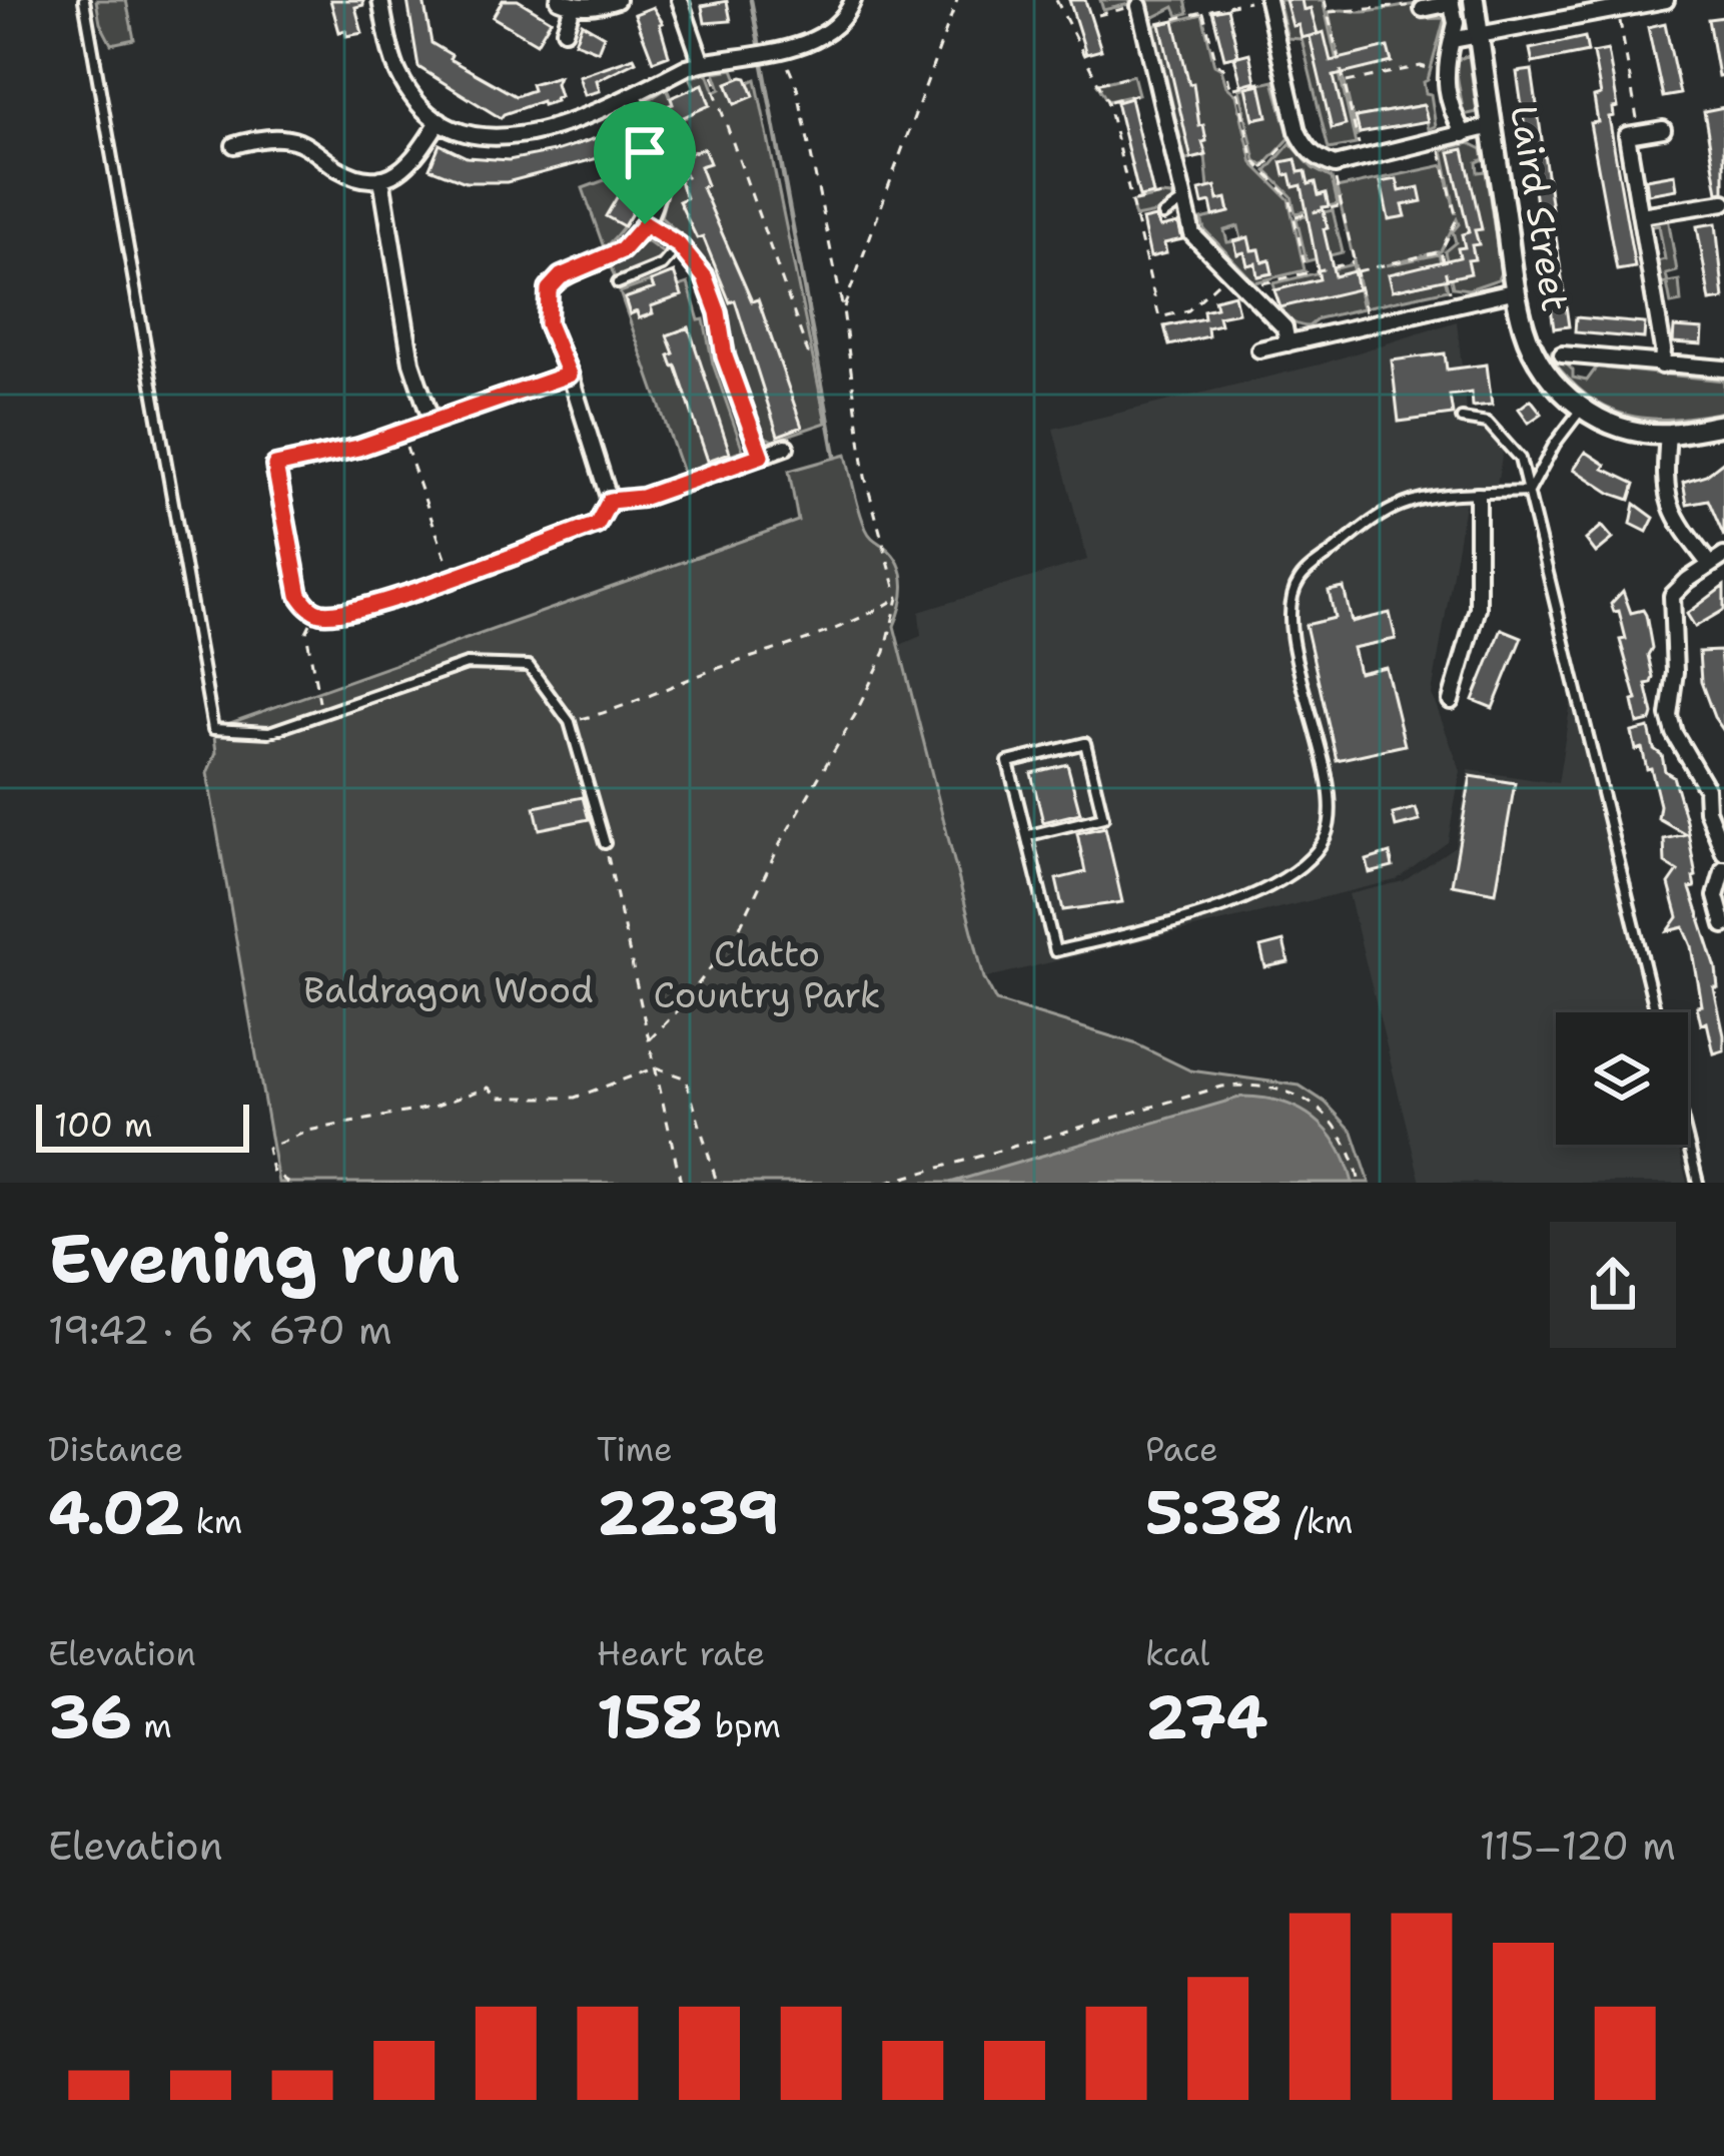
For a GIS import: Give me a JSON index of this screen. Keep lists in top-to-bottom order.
{
  "streets": {
    "street": ["Laird Street"]
  },
  "parks": ["Clatto Country Park", "Baldragon Wood"],
  "scale_bar": "100 m",
  "page": {
    "scale": "100 m",
    "heading": ["Evening run", "19:42 · 6 × 670 m"],
    "stats": [
      ["Distance", "4.02 km"],
      ["Time", "22:39"],
      ["Pace", "5:38 /km"],
      ["Elevation", "36 m"],
      ["Heart rate", "158 bpm"],
      ["kcal", "274"]
    ],
    "chart": ["Elevation", "115–120 m"]
  }
}
